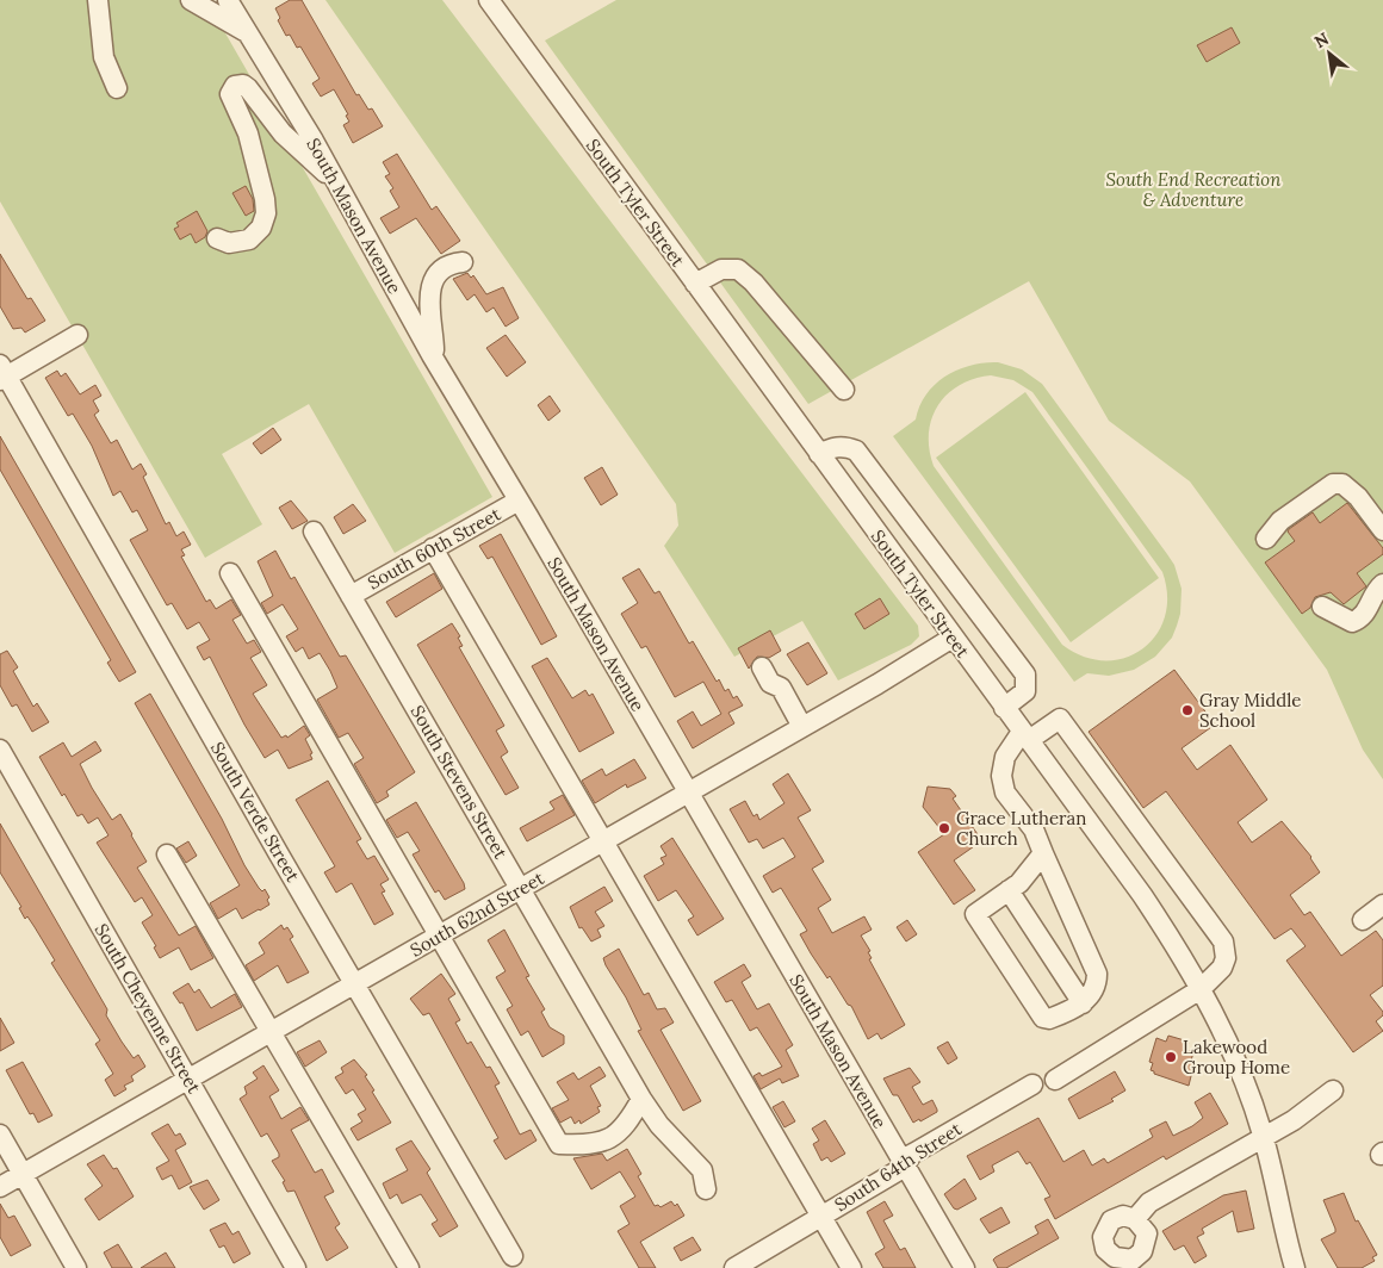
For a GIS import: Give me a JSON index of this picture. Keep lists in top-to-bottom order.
{
  "streets": {
    "street": [
      "South Tyler Street",
      "South Mason Avenue",
      "South 60th Street",
      "South Stevens Street",
      "South Verde Street",
      "South 62nd Street",
      "South Cheyenne Street",
      "South 64th Street"
    ]
  },
  "crossings": [
    ["South Tyler Street", "South 62nd Street"],
    ["South Mason Avenue", "South 60th Street"],
    ["South Mason Avenue", "South 62nd Street"],
    ["South Mason Avenue", "South 64th Street"],
    ["South 60th Street", "South Stevens Street"],
    ["South Stevens Street", "South 62nd Street"],
    ["South Verde Street", "South 62nd Street"],
    ["South 62nd Street", "South Cheyenne Street"]
  ],
  "parks": ["South End Recreation & Adventure"],
  "places": ["Gray Middle School", "Grace Lutheran Church", "Lakewood Group Home"],
  "north": "top left"
}
